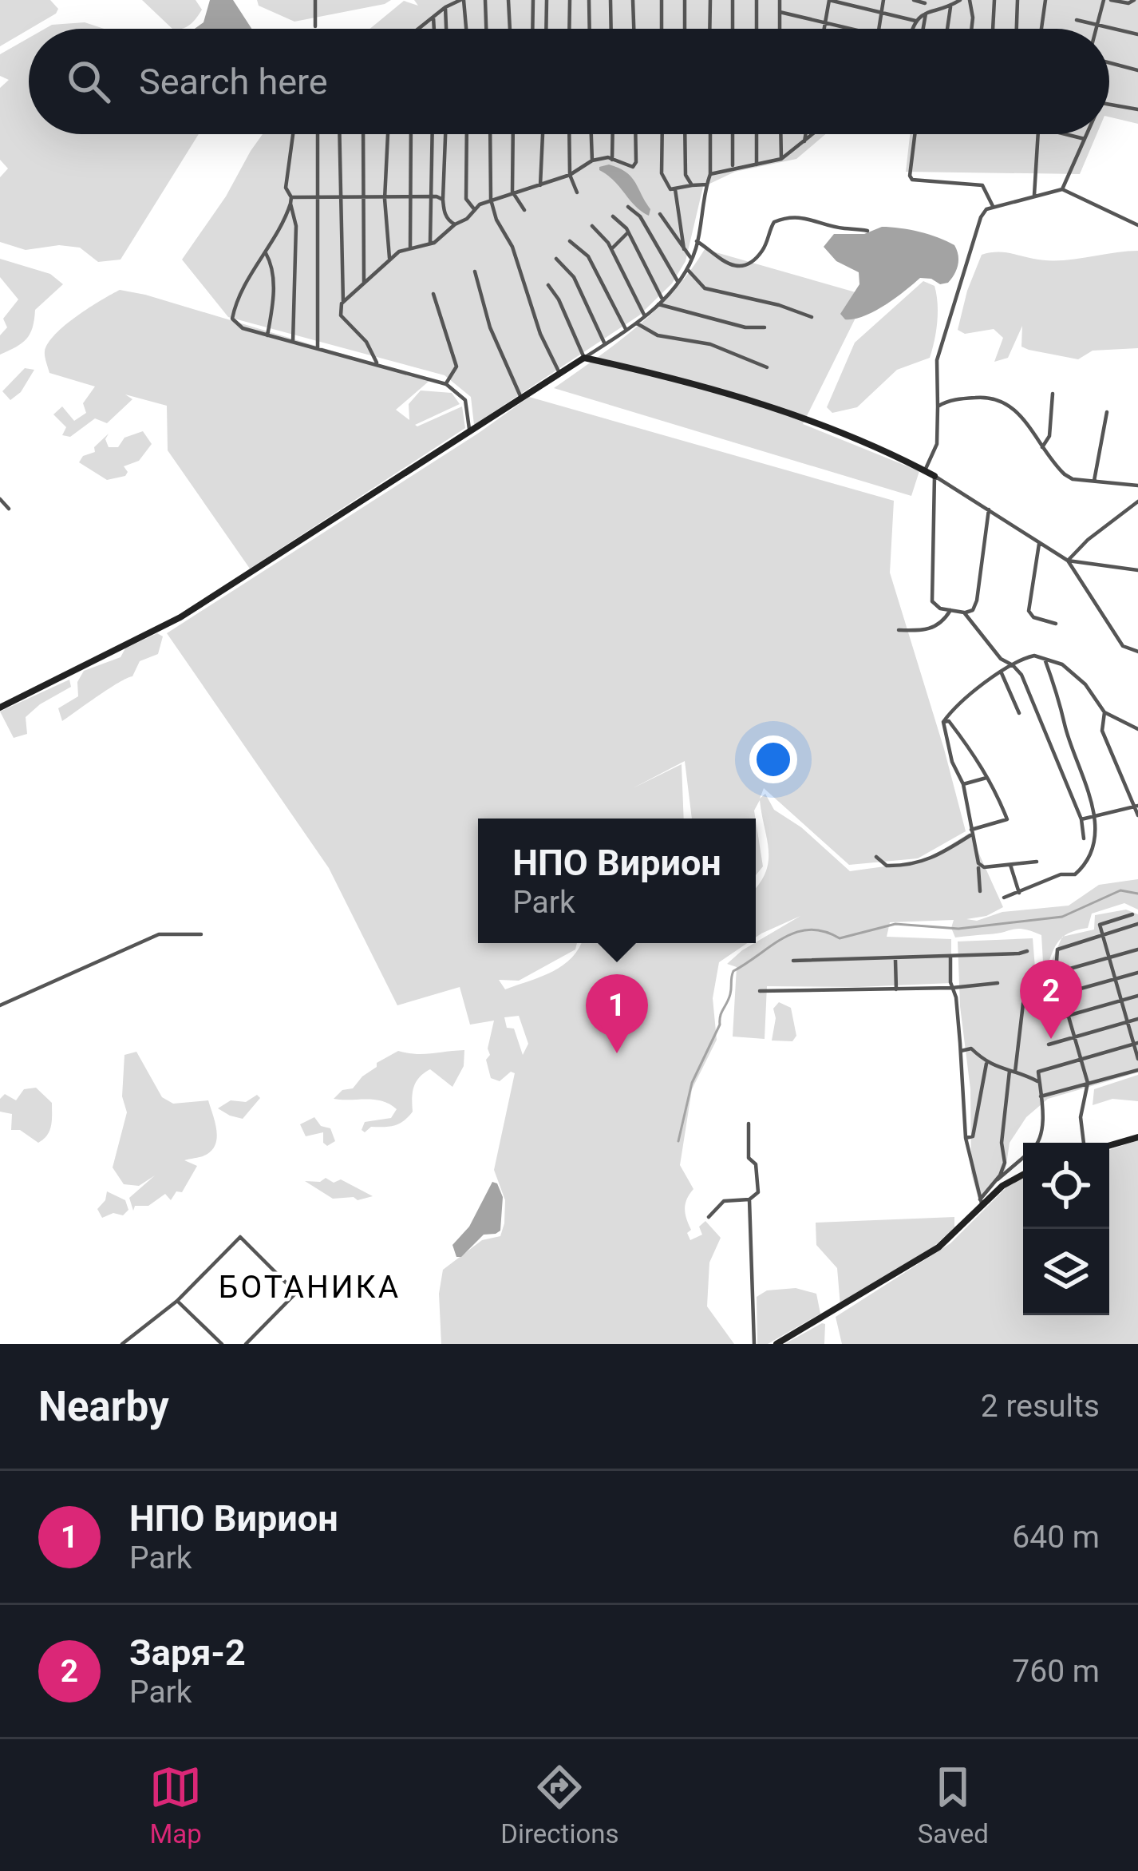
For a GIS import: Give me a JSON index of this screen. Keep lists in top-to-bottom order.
{
  "districts": ["БОТАНИКА"],
  "page": {
    "search": "Search here",
    "popup": ["НПО Вирион", "Park"],
    "pins": ["2", "1"],
    "heading": ["Nearby", "2 results"],
    "list": [
      {
        "mark": "1",
        "name": "НПО Вирион",
        "note": "Park",
        "value": "640 m"
      },
      {
        "mark": "2",
        "name": "Заря-2",
        "note": "Park",
        "value": "760 m"
      }
    ],
    "nav": ["Map", "Directions", "Saved"]
  }
}
